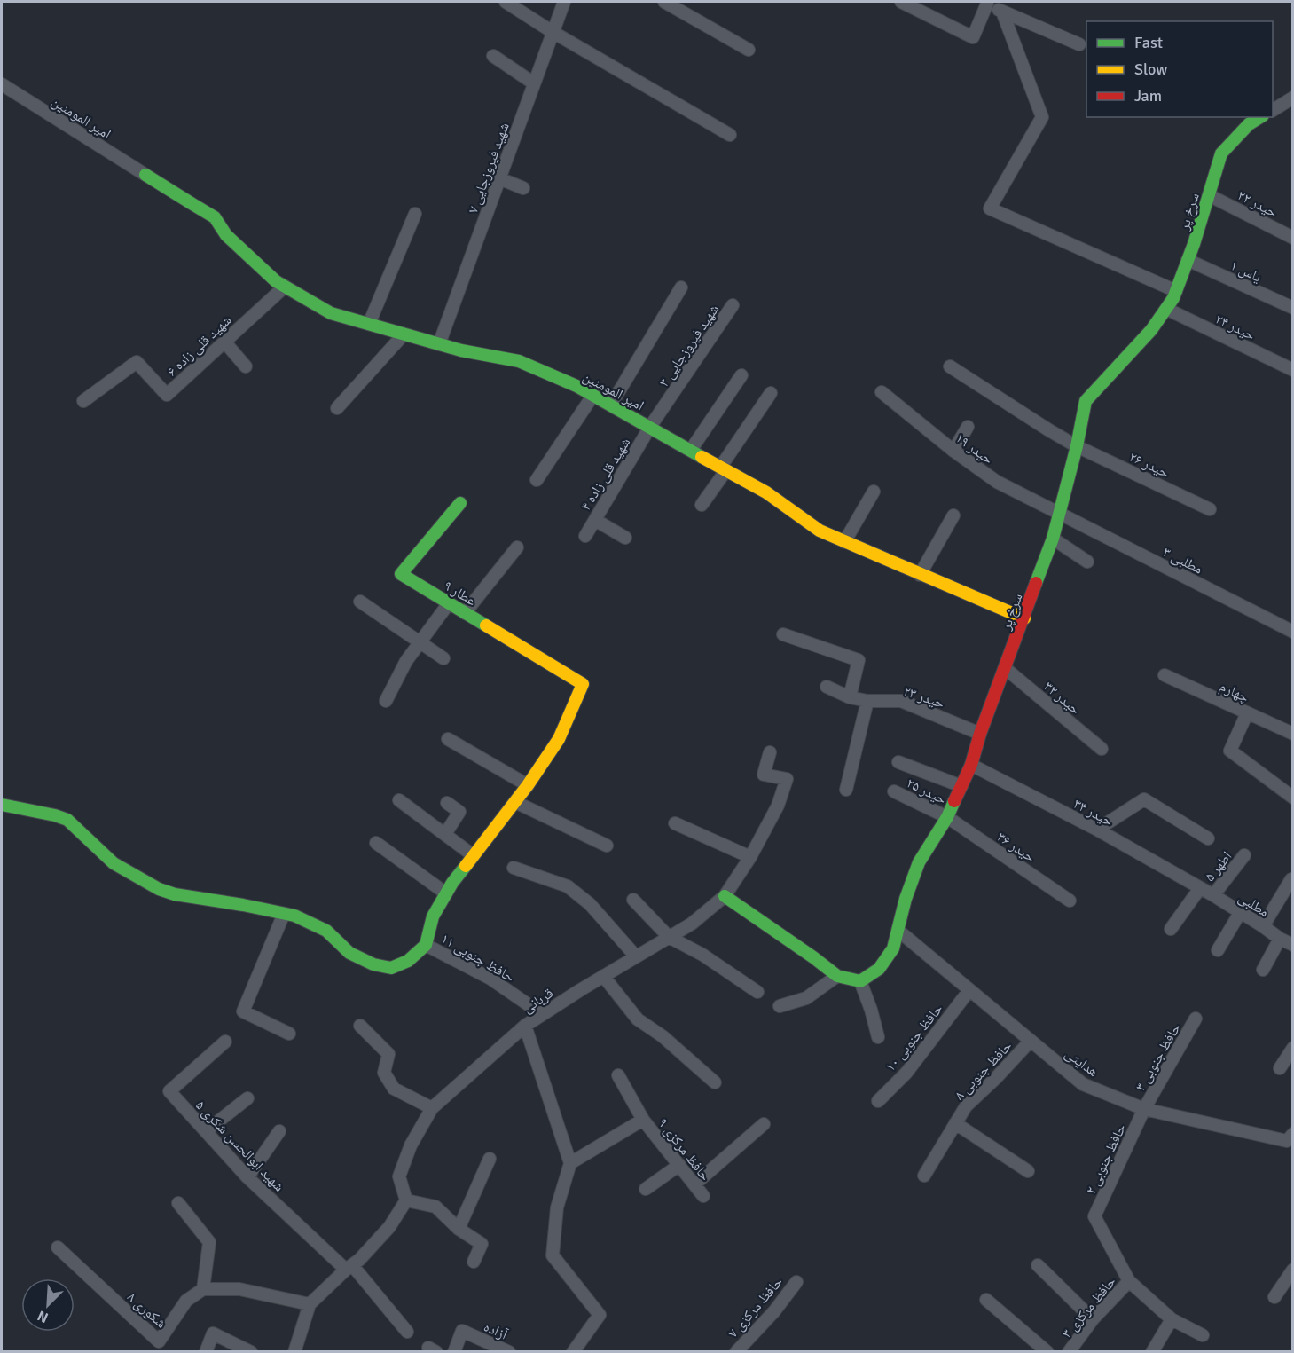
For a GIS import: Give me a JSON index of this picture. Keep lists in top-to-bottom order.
{
  "streets": {
    "main road": ["امیر المومنین", "سرخ پر", "عطار ۹"],
    "street": [
      "شهید فیروزجایی ۷",
      "حیدر ۲۲",
      "یاس ۱",
      "حیدر ۲۴",
      "شهید قلی زاده ۶",
      "شهید فیروزجایی ۳",
      "حیدر ۱۹",
      "حیدر ۲۶",
      "شهید قلی زاده ۴",
      "مطلبی ۳",
      "چهارم",
      "حیدر ۲۳",
      "حیدر ۳۲",
      "حیدر ۲۵",
      "حیدر ۳۴",
      "حیدر ۳۶",
      "اطهر ۵",
      "مطلبی",
      "حافظ جنوبی ۱۱",
      "قربانی",
      "حافظ جنوبی ۱۰",
      "حافظ جنوبی ۳",
      "هدایتی",
      "حافظ جنوبی ۸",
      "شهید ابوالحسن شکری ۵",
      "حافظ مرکزی ۹",
      "حافظ جنوبی ۲",
      "حافظ مرکزی ۷",
      "حافظ مرکزی ۳",
      "شکوری ۸",
      "آزاده"
    ]
  },
  "crossings": [
    ["امیر المومنین", "شهید فیروزجایی ۷"],
    ["امیر المومنین", "سرخ پر"],
    ["امیر المومنین", "شهید قلی زاده ۶"],
    ["امیر المومنین", "شهید فیروزجایی ۳"],
    ["امیر المومنین", "شهید قلی زاده ۴"],
    ["حیدر ۲۲", "سرخ پر"],
    ["سرخ پر", "یاس ۱"],
    ["سرخ پر", "حیدر ۲۴"],
    ["سرخ پر", "حیدر ۱۹"],
    ["سرخ پر", "حیدر ۲۶"],
    ["سرخ پر", "مطلبی ۳"],
    ["سرخ پر", "حیدر ۲۳"],
    ["سرخ پر", "حیدر ۳۲"],
    ["سرخ پر", "حیدر ۲۵"],
    ["سرخ پر", "حیدر ۳۴"],
    ["سرخ پر", "حیدر ۳۶"],
    ["سرخ پر", "هدایتی"],
    ["شهید فیروزجایی ۳", "شهید قلی زاده ۴"],
    ["حیدر ۱۹", "مطلبی ۳"],
    ["حیدر ۲۵", "حیدر ۳۶"],
    ["حیدر ۳۴", "مطلبی"],
    ["اطهر ۵", "مطلبی"],
    ["حافظ جنوبی ۱۱", "قربانی"],
    ["حافظ جنوبی ۱۰", "هدایتی"],
    ["حافظ جنوبی ۳", "هدایتی"],
    ["حافظ جنوبی ۳", "حافظ جنوبی ۲"],
    ["هدایتی", "حافظ جنوبی ۸"],
    ["هدایتی", "حافظ جنوبی ۲"],
    ["حافظ جنوبی ۲", "حافظ مرکزی ۳"]
  ],
  "legend": ["Fast", "Slow", "Jam"],
  "north": "bottom left"
}
